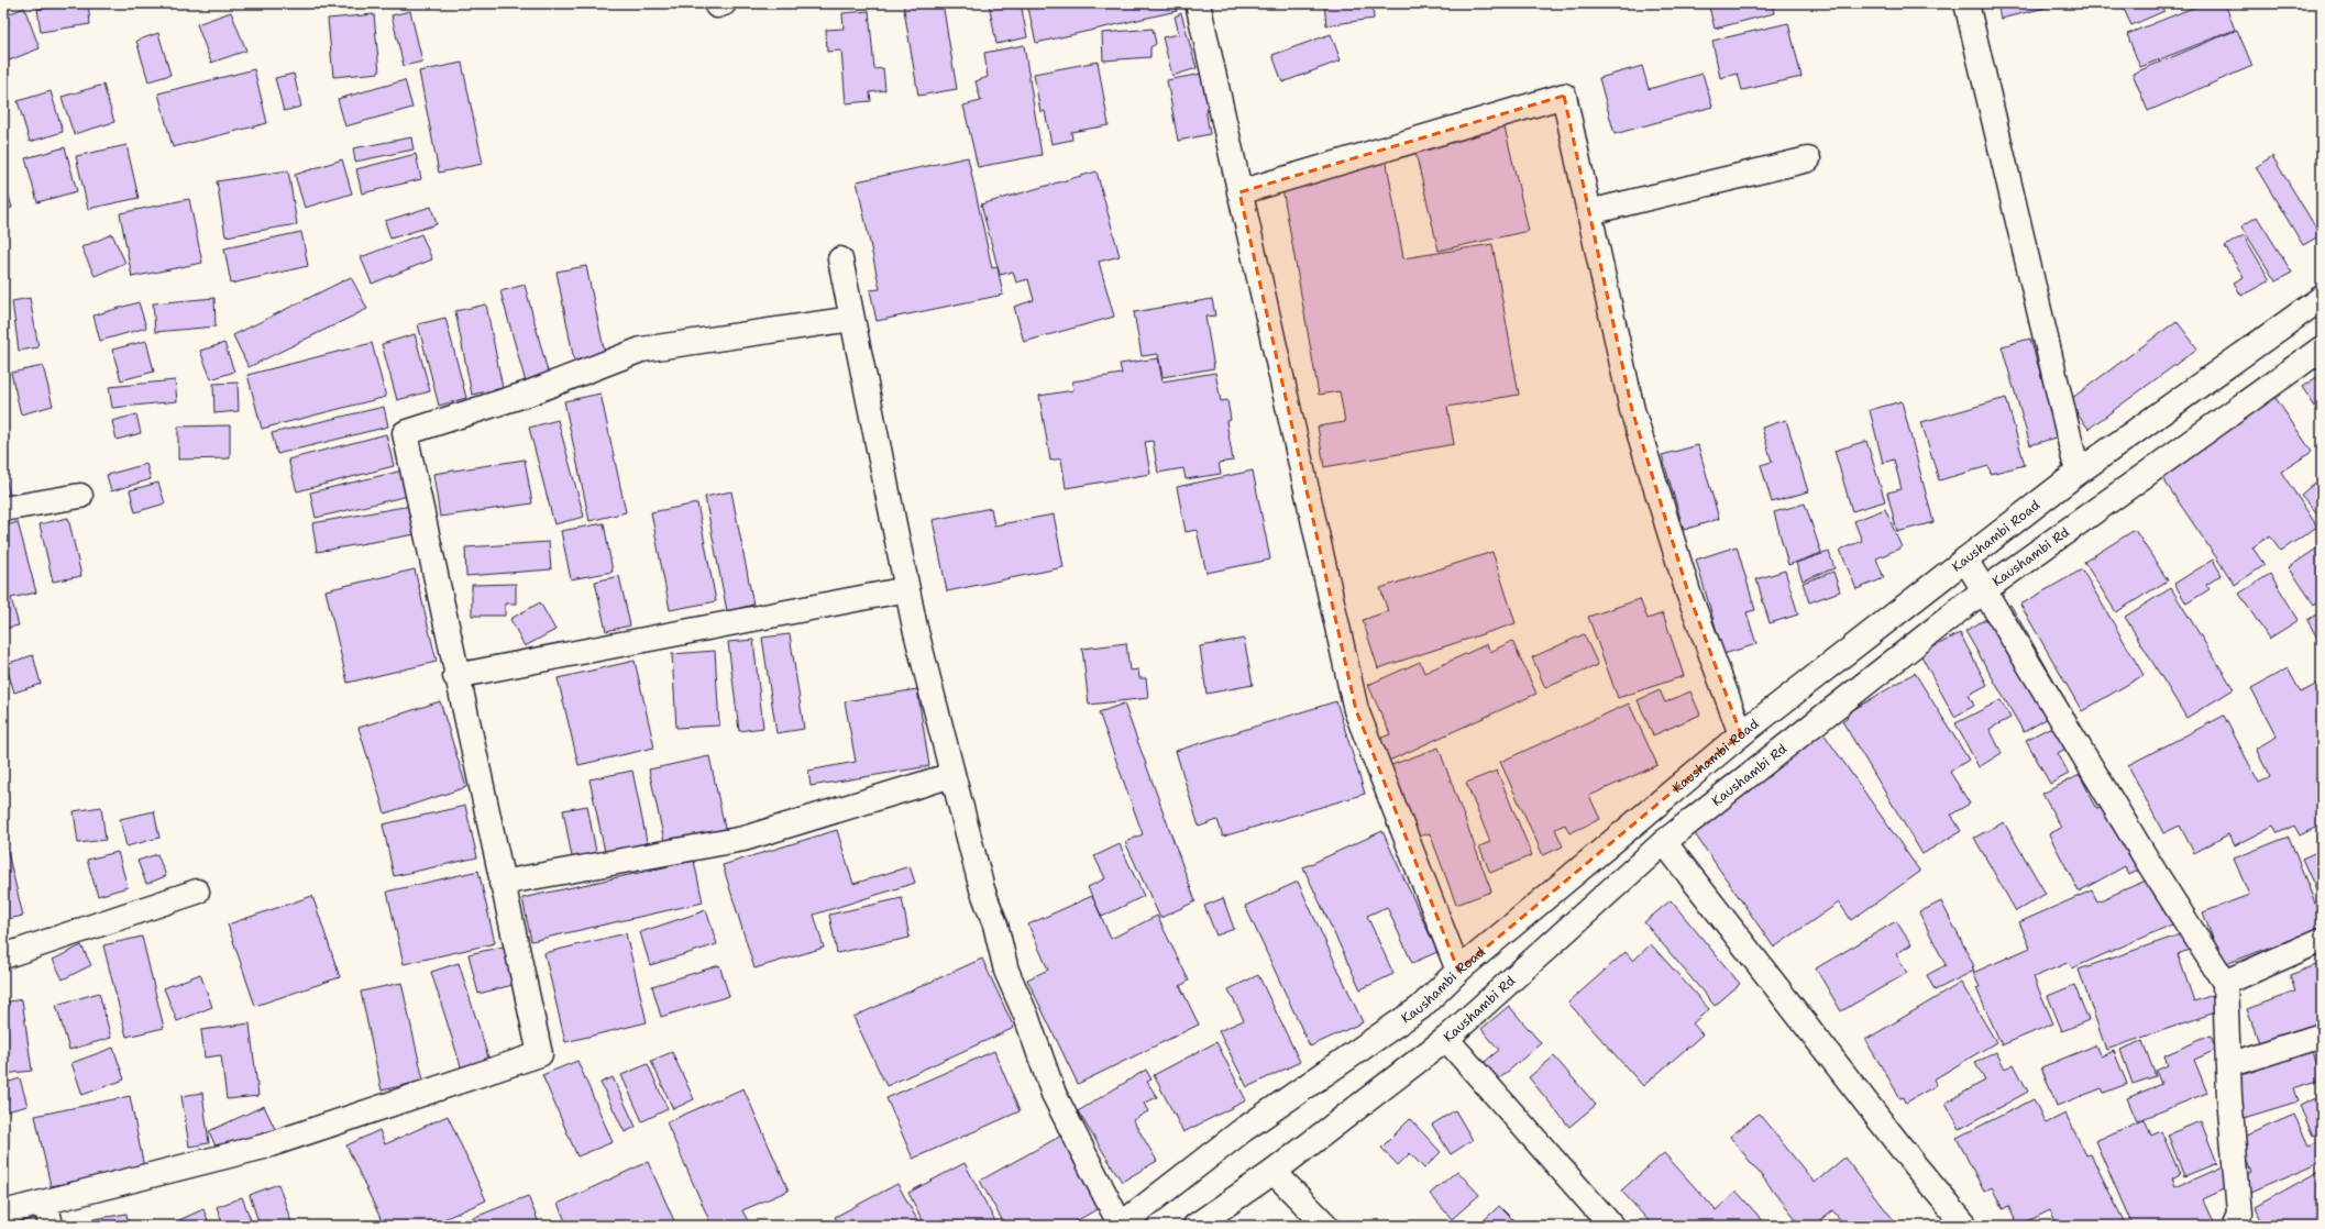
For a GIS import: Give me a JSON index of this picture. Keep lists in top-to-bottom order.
{
  "streets": {
    "street": ["Kaushambi Road", "Kaushambi Rd"]
  }
}
